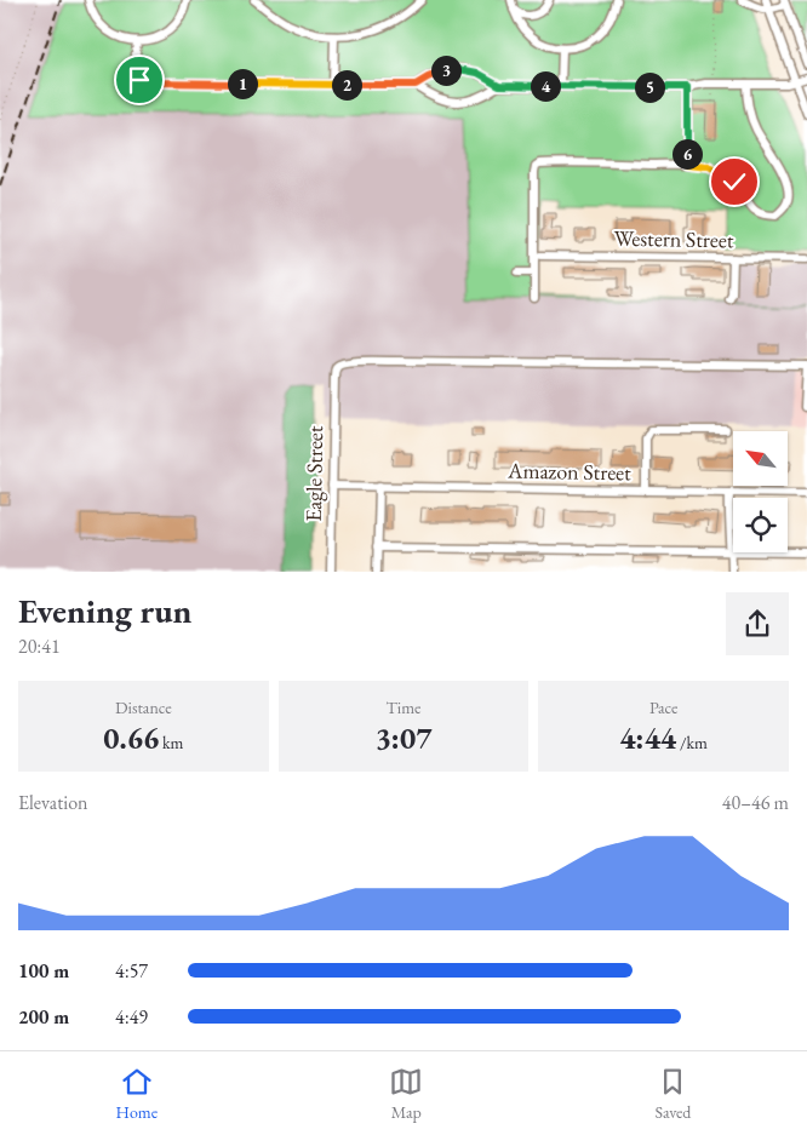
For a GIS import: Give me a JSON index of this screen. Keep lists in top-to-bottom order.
{
  "streets": {
    "street": ["Western Street", "Amazon Street", "Eagle Street"]
  },
  "crossings": [
    ["Amazon Street", "Eagle Street"]
  ],
  "north": "top left",
  "page": {
    "pins": [
      "3",
      "1",
      "2",
      "4",
      "5",
      "6"
    ],
    "heading": ["Evening run", "20:41"],
    "stats": [
      ["Distance", "0.66 km"],
      ["Time", "3:07"],
      ["Pace", "4:44 /km"]
    ],
    "chart": ["Elevation", "40–46 m"],
    "list": [
      {
        "name": "100 m",
        "note": "4:57"
      },
      {
        "name": "200 m",
        "note": "4:49"
      }
    ],
    "tabs": ["Home", "Map", "Saved"]
  }
}
